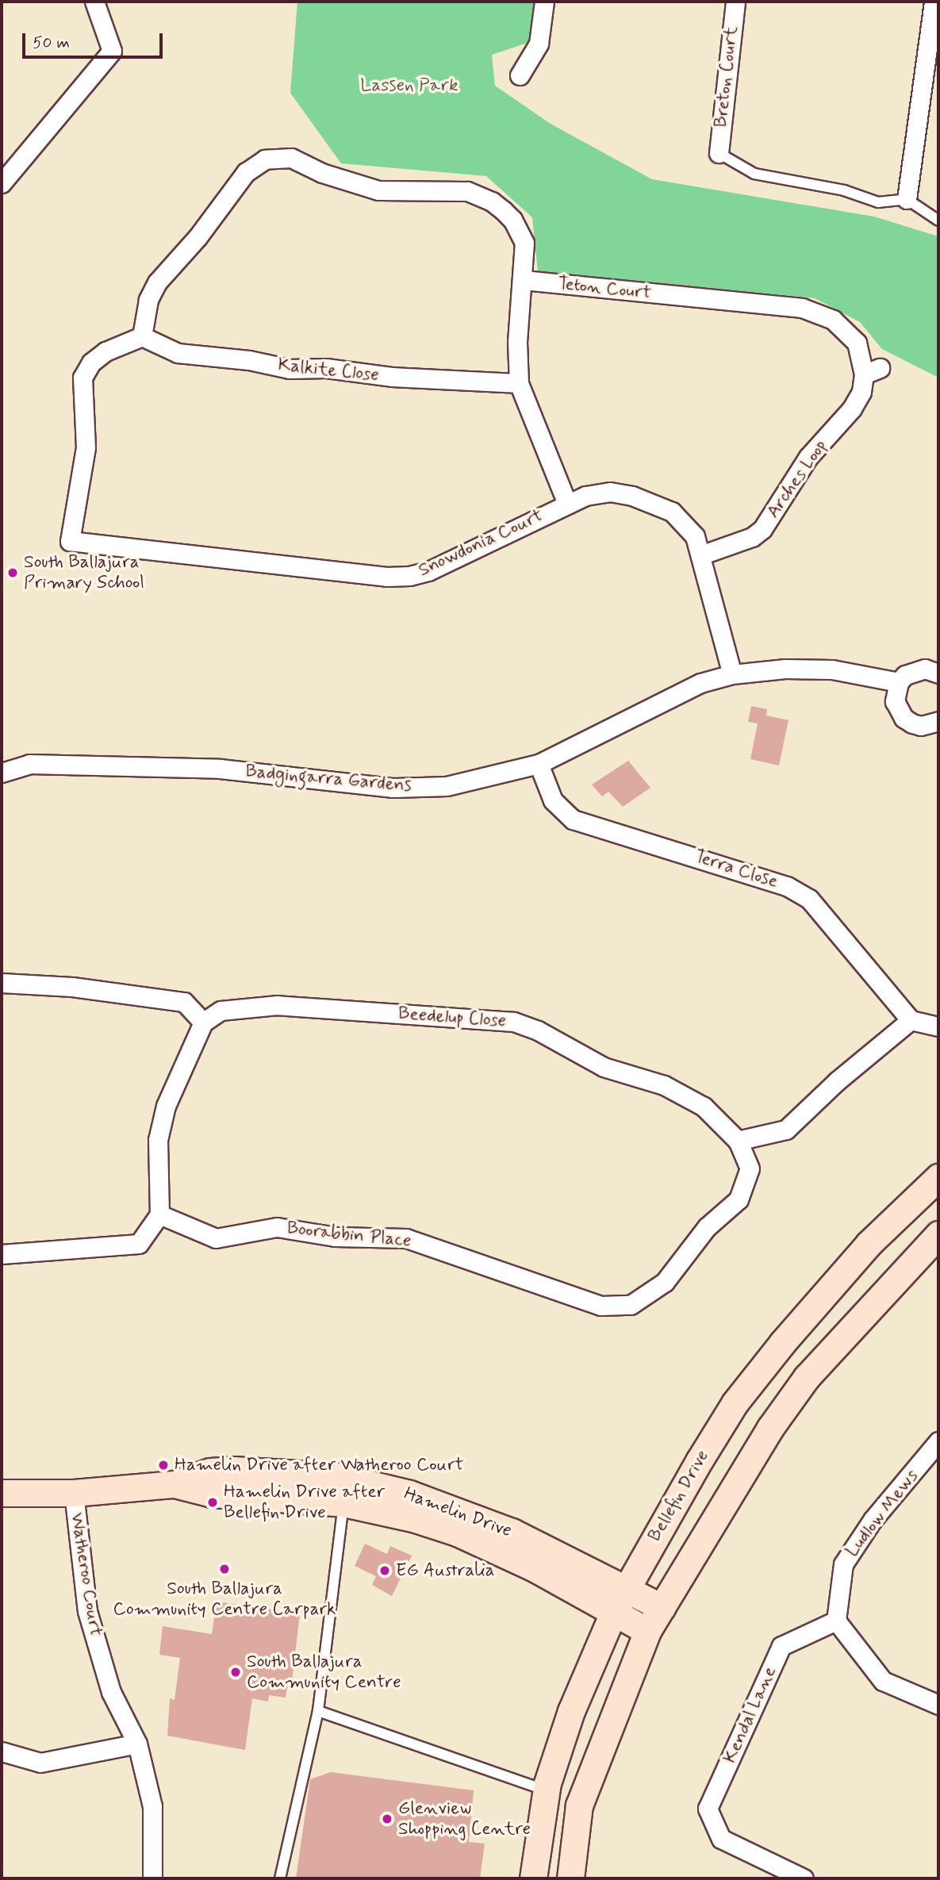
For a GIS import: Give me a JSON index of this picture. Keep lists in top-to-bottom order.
{
  "streets": {
    "main road": ["Bellefin Drive", "Hamelin Drive"],
    "street": [
      "Breton Court",
      "Teton Court",
      "Kalkite Close",
      "Arches Loop",
      "Snowdonia Court",
      "Badgingarra Gardens",
      "Terra Close",
      "Beedelup Close",
      "Boorabbin Place",
      "Ludlow Mews",
      "Watheroo Court",
      "Kendal Lane"
    ]
  },
  "crossings": [
    ["Teton Court", "Arches Loop"],
    ["Kalkite Close", "Snowdonia Court"],
    ["Arches Loop", "Snowdonia Court"],
    ["Snowdonia Court", "Badgingarra Gardens"],
    ["Badgingarra Gardens", "Terra Close"],
    ["Beedelup Close", "Boorabbin Place"],
    ["Bellefin Drive", "Hamelin Drive"],
    ["Hamelin Drive", "Watheroo Court"],
    ["Ludlow Mews", "Kendal Lane"]
  ],
  "parks": ["Lassen Park"],
  "places": [
    "South Ballajura Primary School",
    "Hamelin Drive after Watheroo Court",
    "Hamelin Drive after Bellefin Drive",
    "South Ballajura Community Centre Carpark",
    "EG Australia",
    "South Ballajura Community Centre",
    "Glenview Shopping Centre"
  ],
  "scale_bar": "50 m"
}
